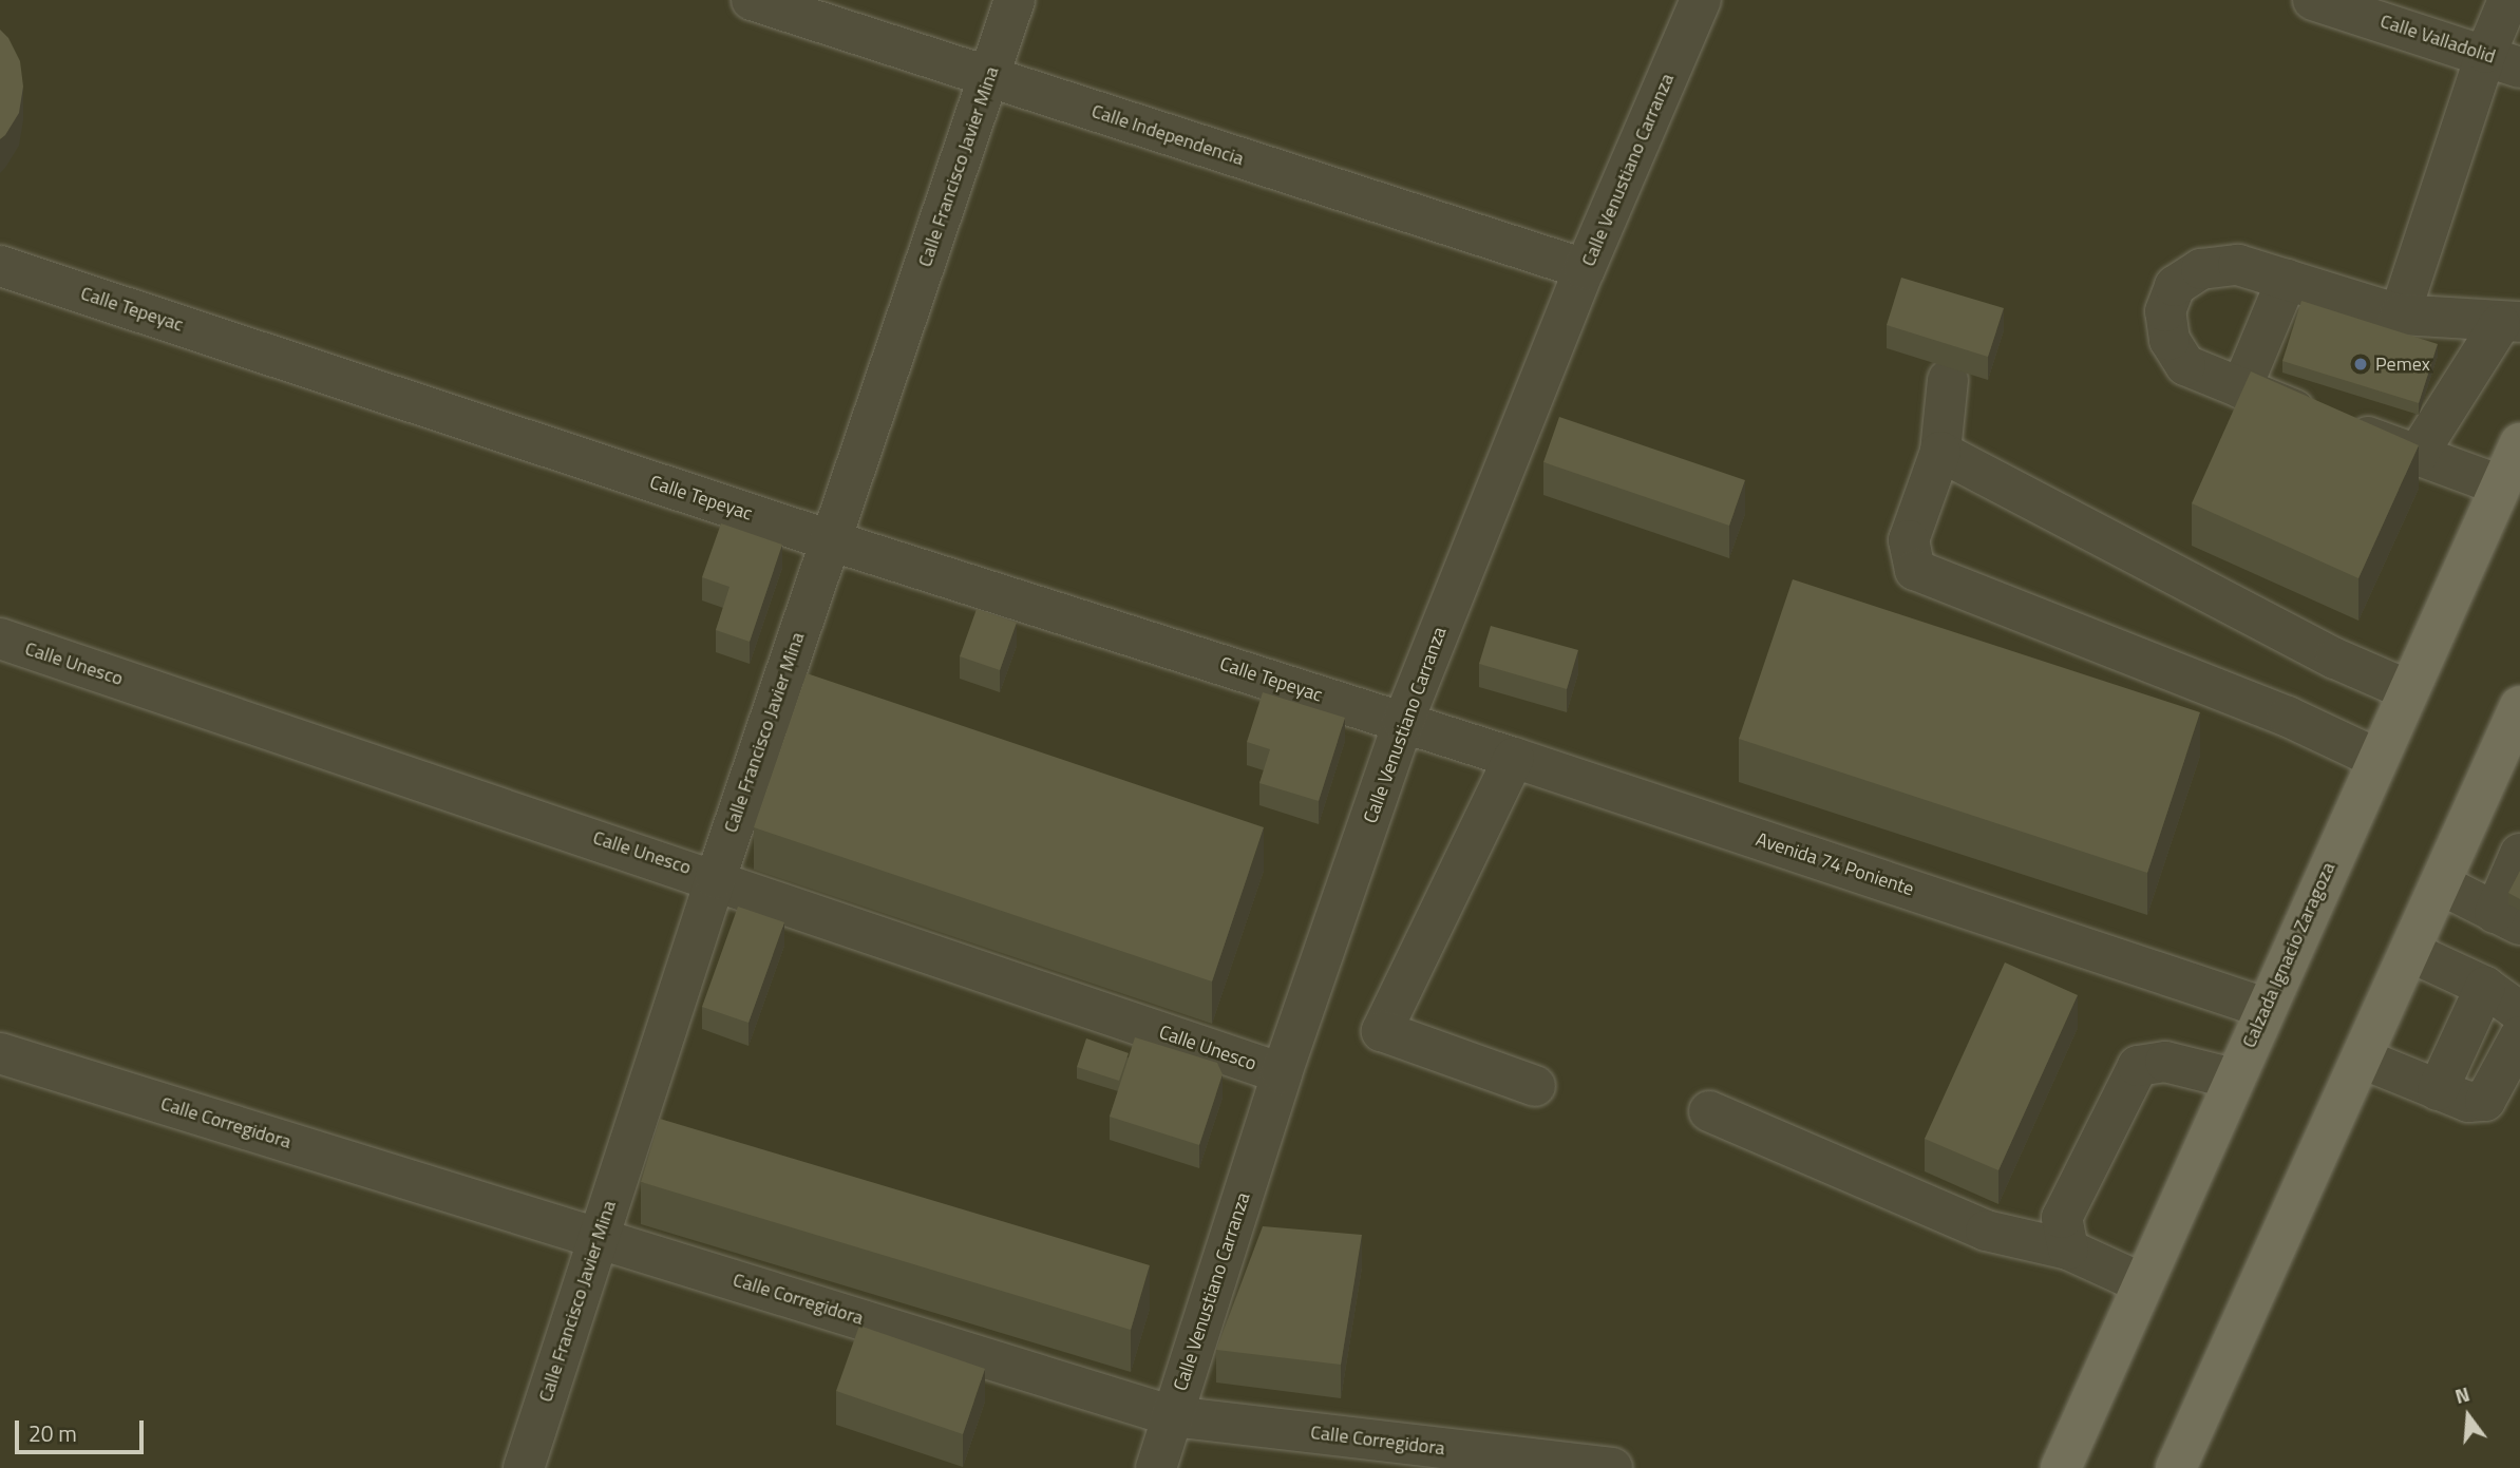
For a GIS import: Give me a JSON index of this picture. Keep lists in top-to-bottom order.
{
  "streets": {
    "main road": ["Calzada Ignacio Zaragoza"],
    "street": [
      "Calle Valladolid",
      "Calle Independencia",
      "Calle Francisco Javier Mina",
      "Calle Venustiano Carranza",
      "Calle Tepeyac",
      "Calle Unesco",
      "Avenida 74 Poniente",
      "Calle Corregidora"
    ]
  },
  "crossings": [
    ["Calle Independencia", "Calle Francisco Javier Mina"],
    ["Calle Independencia", "Calle Venustiano Carranza"],
    ["Calle Francisco Javier Mina", "Calle Tepeyac"],
    ["Calle Francisco Javier Mina", "Calle Unesco"],
    ["Calle Francisco Javier Mina", "Calle Corregidora"],
    ["Calle Venustiano Carranza", "Calle Tepeyac"],
    ["Calle Venustiano Carranza", "Calle Unesco"],
    ["Calle Venustiano Carranza", "Avenida 74 Poniente"],
    ["Calle Venustiano Carranza", "Calle Corregidora"],
    ["Calle Tepeyac", "Avenida 74 Poniente"],
    ["Avenida 74 Poniente", "Calzada Ignacio Zaragoza"]
  ],
  "places": ["Pemex"],
  "scale_bar": "20 m",
  "north": "top"
}
